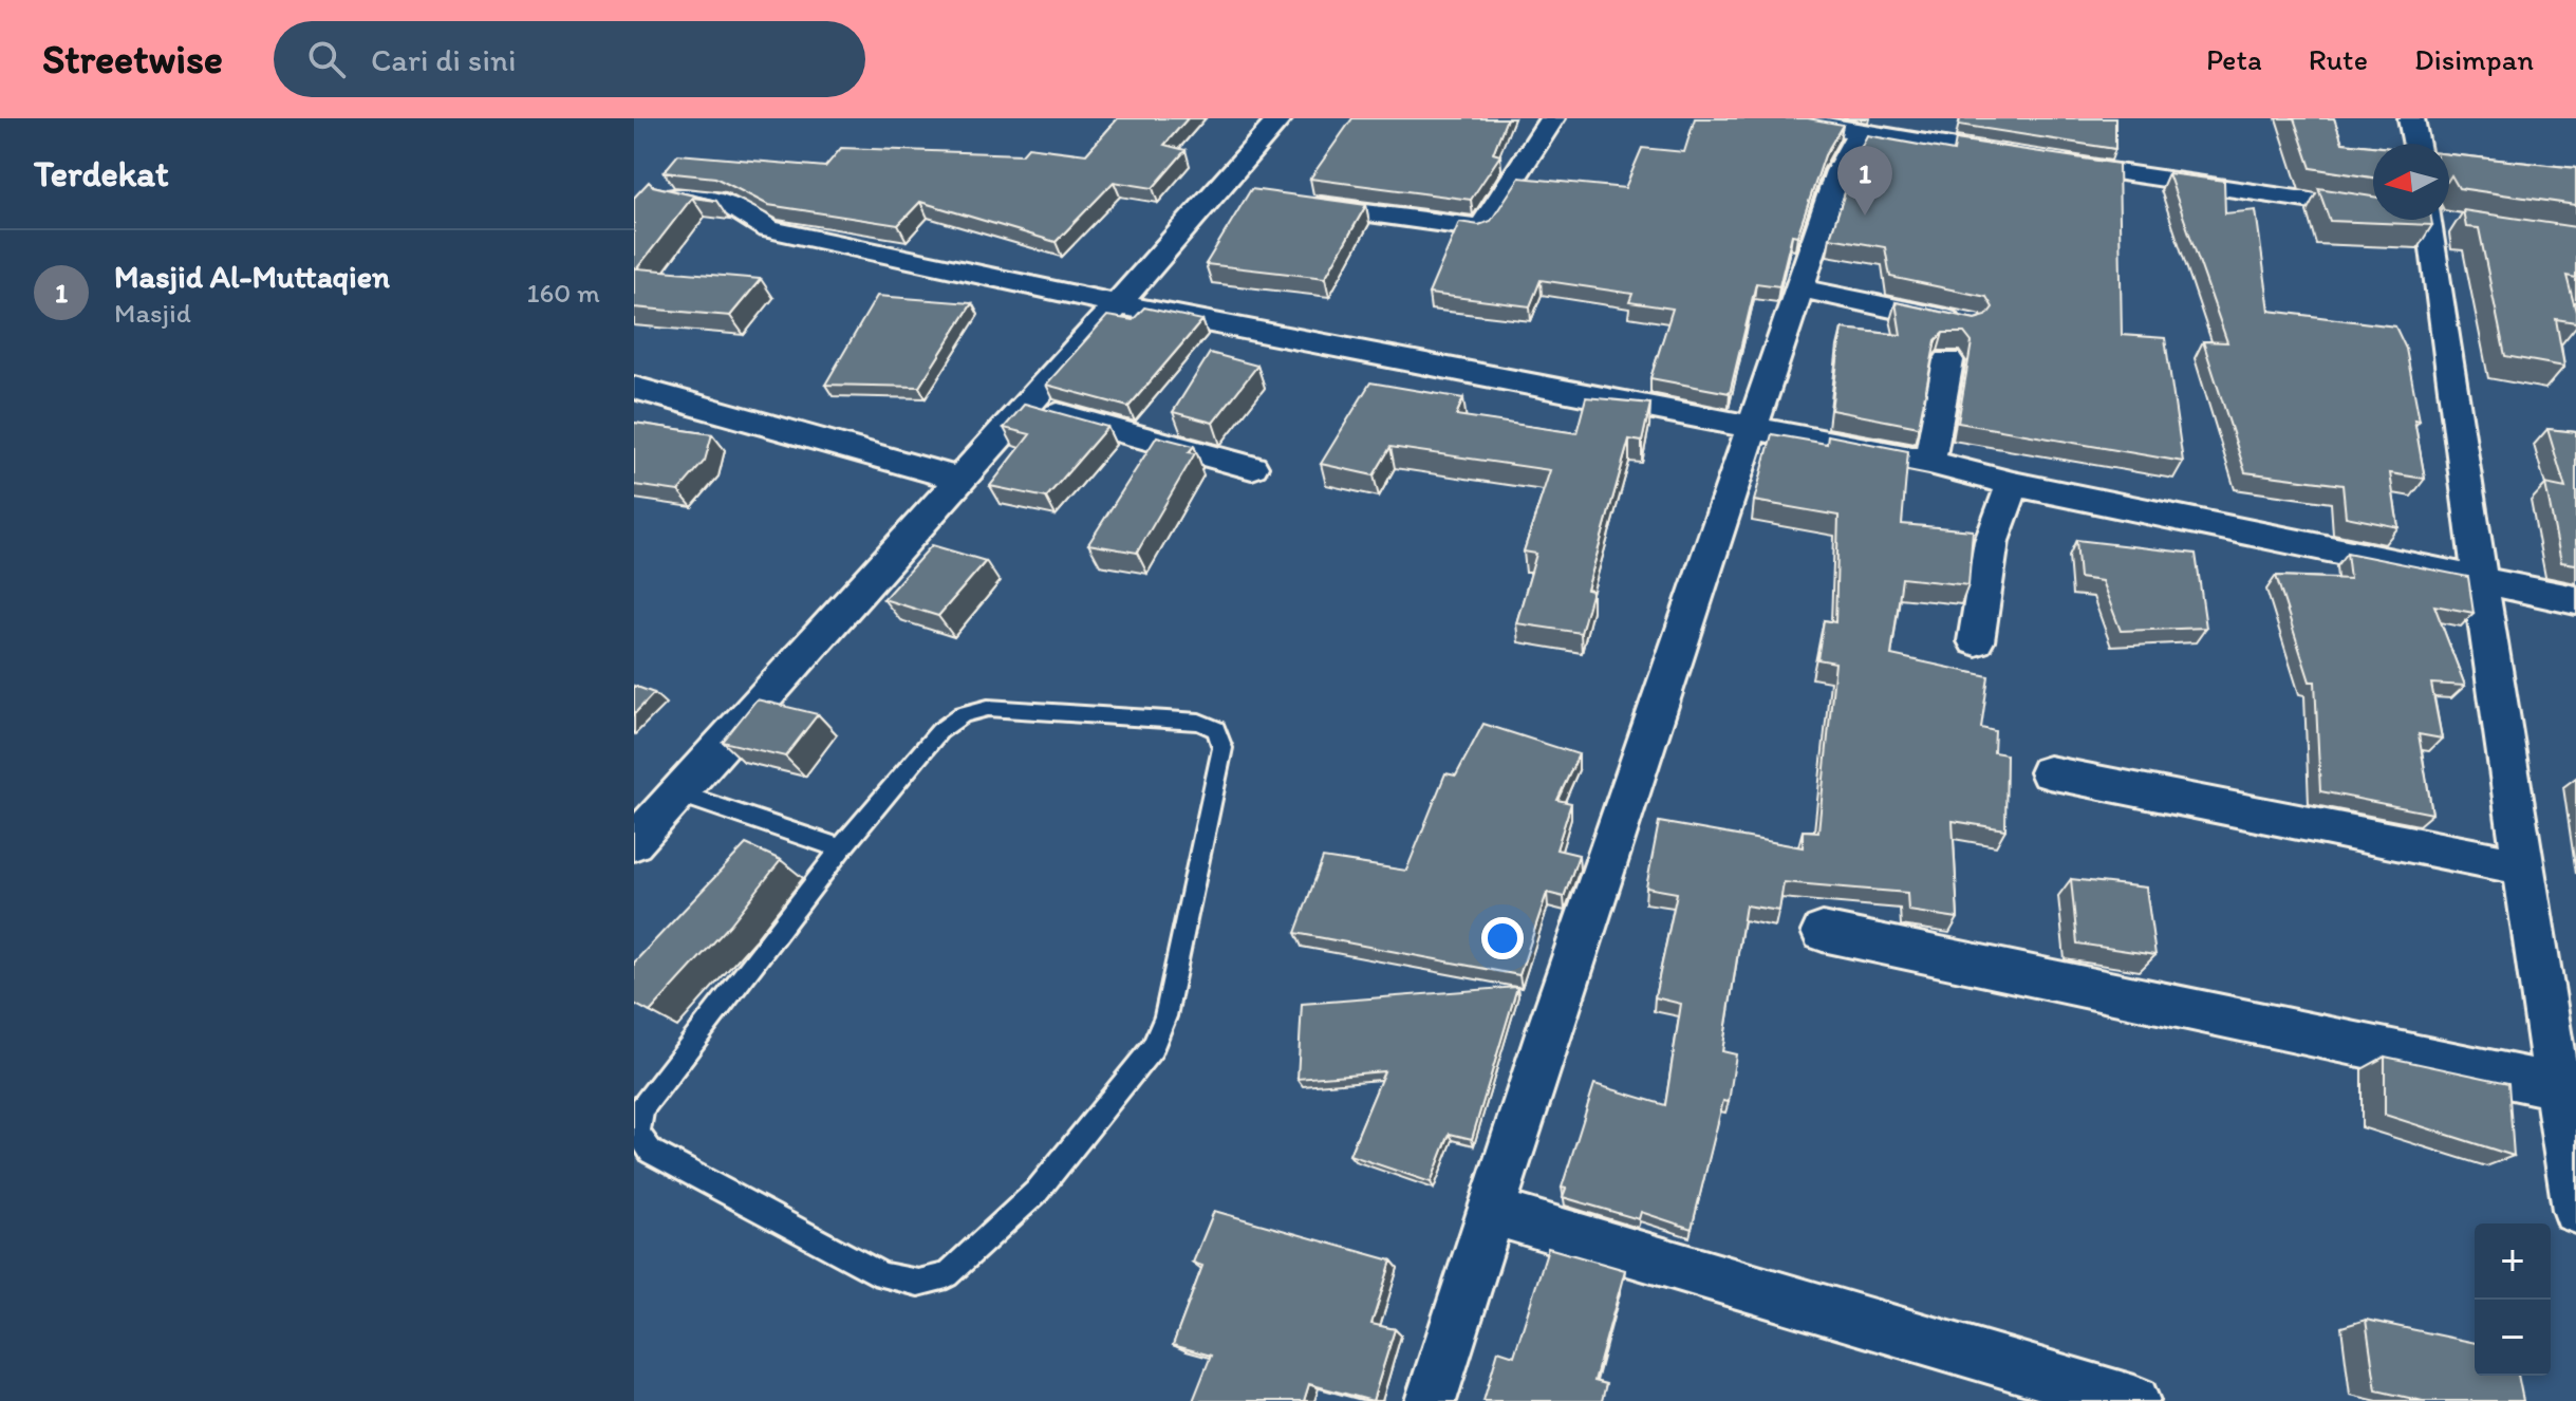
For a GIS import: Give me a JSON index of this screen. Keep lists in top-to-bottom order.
{
  "north": "left",
  "page": {
    "header": "Streetwise",
    "search": "Cari di sini",
    "nav": ["Peta", "Rute", "Disimpan"],
    "heading": "Terdekat",
    "pins": "1",
    "list": [
      {
        "mark": "1",
        "name": "Masjid Al-Muttaqien",
        "note": "Masjid",
        "value": "160 m"
      }
    ],
    "map_buttons": ["+", "−"]
  }
}
